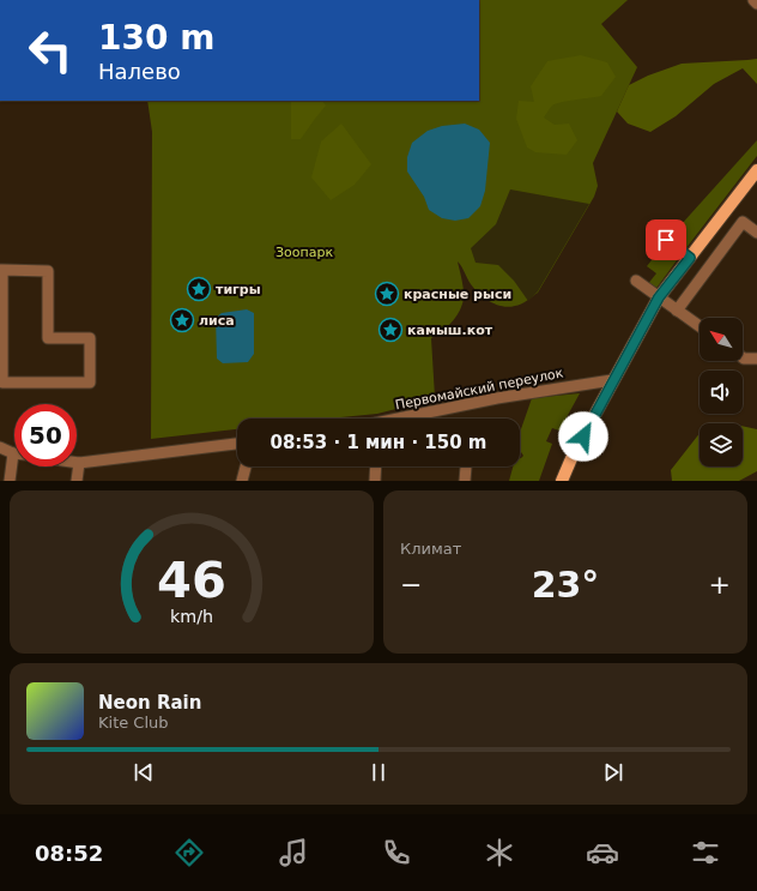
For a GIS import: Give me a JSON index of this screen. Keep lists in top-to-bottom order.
{
  "streets": {
    "street": ["Первомайский переулок"]
  },
  "parks": ["Зоопарк"],
  "places": {
    "place": [
      "тигры",
      "красные рыси",
      "лиса",
      "камыш.кот"
    ]
  },
  "north": "top left",
  "page": {
    "turn": ["130 m", "Налево"],
    "limit": "50",
    "trip": "08:53 · 1 мин · 150 m",
    "tile": "Климат",
    "heat": ["−", "23°", "+"],
    "song": ["Neon Rain", "Kite Club"],
    "tabs": "08:52",
    "gauge": ["46", "km/h"]
  }
}
